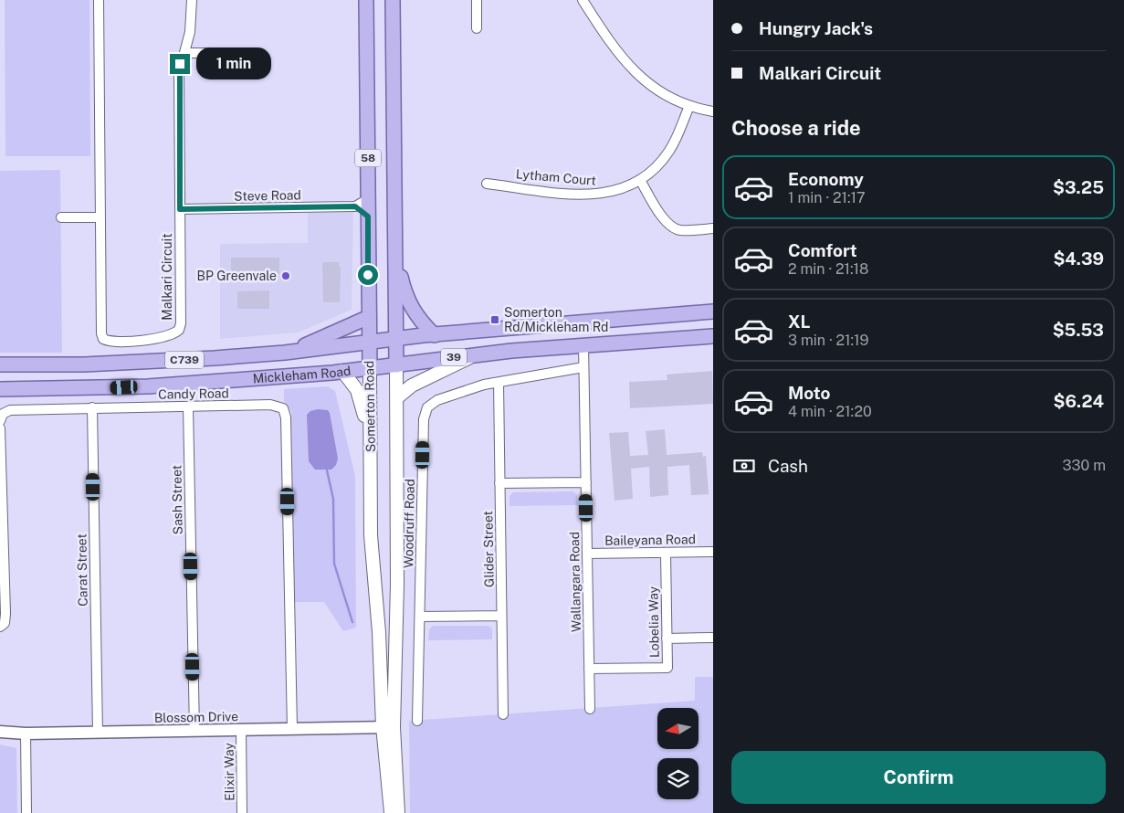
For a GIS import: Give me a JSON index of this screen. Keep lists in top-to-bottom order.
{
  "streets": {
    "main road": [
      "58",
      "39",
      "C739",
      "Mickleham Road",
      "Somerton Road"
    ],
    "street": [
      "Lytham Court",
      "Steve Road",
      "Malkari Circuit",
      "Candy Road",
      "Sash Street",
      "Woodruff Road",
      "Baileyana Road",
      "Glider Street",
      "Carat Street",
      "Wallangara Road",
      "Lobelia Way",
      "Blossom Drive",
      "Elixir Way"
    ]
  },
  "crossings": [
    ["Steve Road", "Malkari Circuit"],
    ["Mickleham Road", "Somerton Road"],
    ["Mickleham Road", "Wallangara Road"],
    ["Candy Road", "Sash Street"],
    ["Candy Road", "Carat Street"],
    ["Candy Road", "Blossom Drive"],
    ["Somerton Road", "Blossom Drive"],
    ["Sash Street", "Blossom Drive"],
    ["Woodruff Road", "Glider Street"],
    ["Woodruff Road", "Wallangara Road"],
    ["Baileyana Road", "Wallangara Road"],
    ["Baileyana Road", "Lobelia Way"],
    ["Carat Street", "Blossom Drive"],
    ["Wallangara Road", "Lobelia Way"],
    ["Blossom Drive", "Elixir Way"]
  ],
  "places": {
    "other": ["BP Greenvale"],
    "transit": ["Somerton Rd/Mickleham Rd"]
  },
  "north": "left",
  "page": {
    "banner": ["Hungry Jack's", "Malkari Circuit"],
    "bubble": "1 min",
    "heading": "Choose a ride",
    "list": [
      {
        "name": "Economy",
        "note": "1 min · 21:17",
        "value": "$3.25"
      },
      {
        "name": "Comfort",
        "note": "2 min · 21:18",
        "value": "$4.39"
      },
      {
        "name": "XL",
        "note": "3 min · 21:19",
        "value": "$5.53"
      },
      {
        "name": "Moto",
        "note": "4 min · 21:20",
        "value": "$6.24"
      }
    ],
    "pay": ["Cash", "330 m"],
    "buttons": "Confirm"
  }
}
